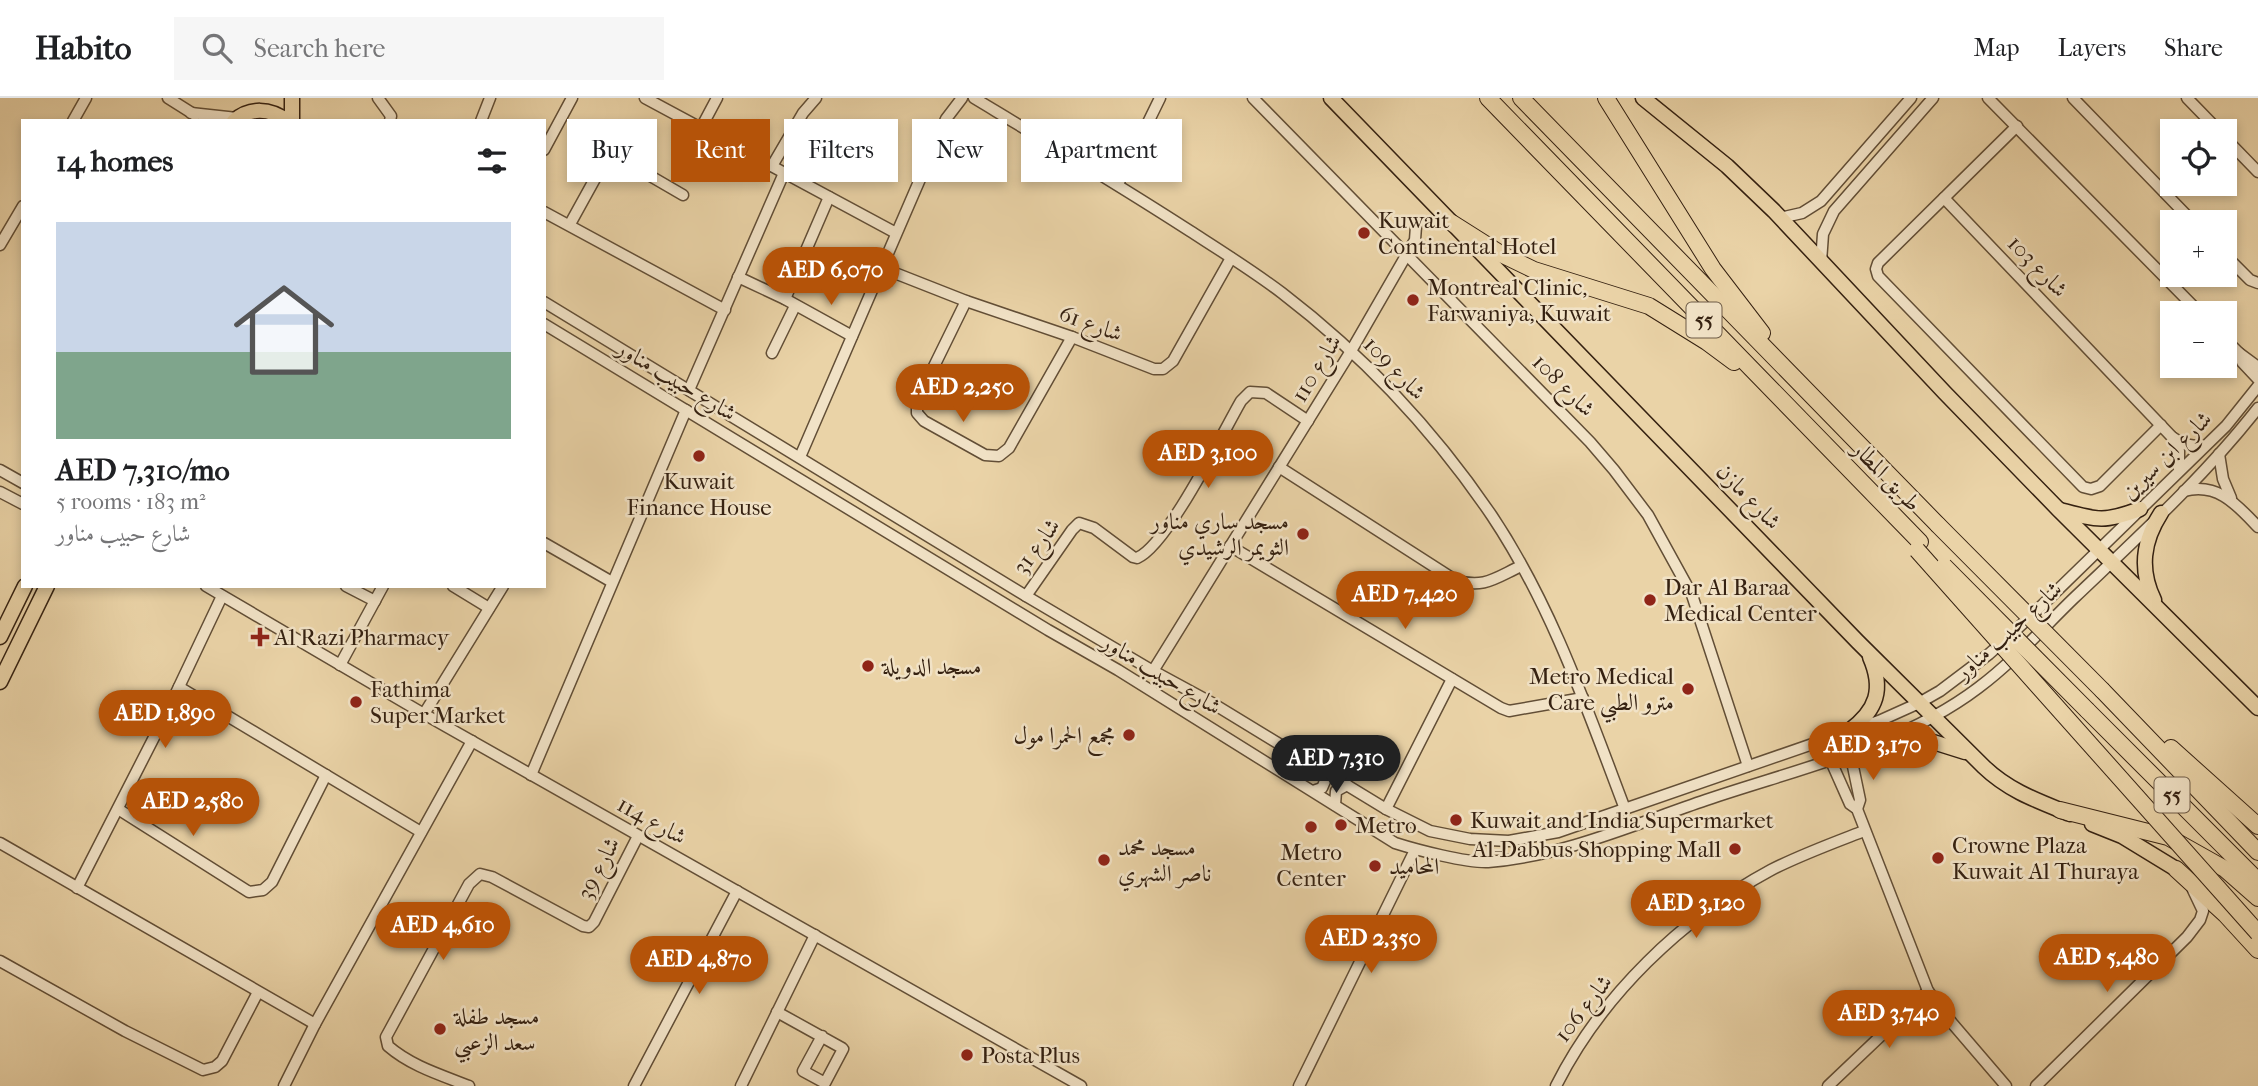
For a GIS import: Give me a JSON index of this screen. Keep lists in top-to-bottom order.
{
  "streets": {
    "highway": ["55", "طريق المطار"],
    "main road": ["شارع مازن"],
    "street": [
      "شارع 103",
      "شارع 61",
      "شارع 110",
      "شارع 109",
      "شارع حبيب مناور",
      "شارع 108",
      "شارع ابن سيرين",
      "شارع 31",
      "شارع 114",
      "شارع 39",
      "شارع 106"
    ]
  },
  "crossings": [
    ["شارع 103", "شارع ابن سيرين"],
    ["شارع 61", "شارع 109"],
    ["شارع 110", "شارع 109"],
    ["شارع 110", "شارع حبيب مناور"],
    ["شارع 110", "شارع 108"],
    ["شارع 110", "شارع 31"],
    ["شارع 109", "شارع حبيب مناور"],
    ["شارع حبيب مناور", "شارع 108"],
    ["شارع حبيب مناور", "شارع ابن سيرين"],
    ["شارع حبيب مناور", "شارع مازن"],
    ["شارع حبيب مناور", "شارع 31"],
    ["شارع 114", "شارع 39"]
  ],
  "places": {
    "other": [
      "Kuwait Continental Hotel",
      "Montreal Clinic, Farwaniya, Kuwait",
      "Kuwait Finance House",
      "مسجد ساري مناور الثويمر الرشيدي",
      "Dar Al Baraa Medical Center",
      "مسجد الدويلة",
      "Metro Medical Care مترو الطبي",
      "Fathima Super Market",
      "مجمع الحمرا مول",
      "Kuwait and India Supermarket",
      "Metro",
      "Metro Center",
      "Al-Dabbus Shopping Mall",
      "Crowne Plaza Kuwait Al Thuraya",
      "مسجد محمد ناصر الشهري",
      "المحاميد",
      "مسجد طفلة سعد الزعبي",
      "Posta Plus"
    ],
    "health": ["Al Razi Pharmacy"]
  },
  "page": {
    "header": "Habito",
    "search": "Search here",
    "nav": ["Map", "Layers", "Share"],
    "map_buttons": ["+", "−"],
    "chip": [
      "Buy",
      "Rent",
      "Filters",
      "New",
      "Apartment"
    ],
    "heading": "14 homes",
    "list": [
      {
        "name": "AED 7,310/mo",
        "note": "5 rooms · 183 m² · شارع حبيب مناور"
      }
    ],
    "price": [
      "AED 6,070",
      "AED 2,250",
      "AED 3,100",
      "AED 7,420",
      "AED 1,890",
      "AED 3,170",
      "AED 7,310",
      "AED 2,580",
      "AED 3,120",
      "AED 4,610",
      "AED 2,350",
      "AED 5,480",
      "AED 4,870",
      "AED 3,740"
    ]
  }
}
